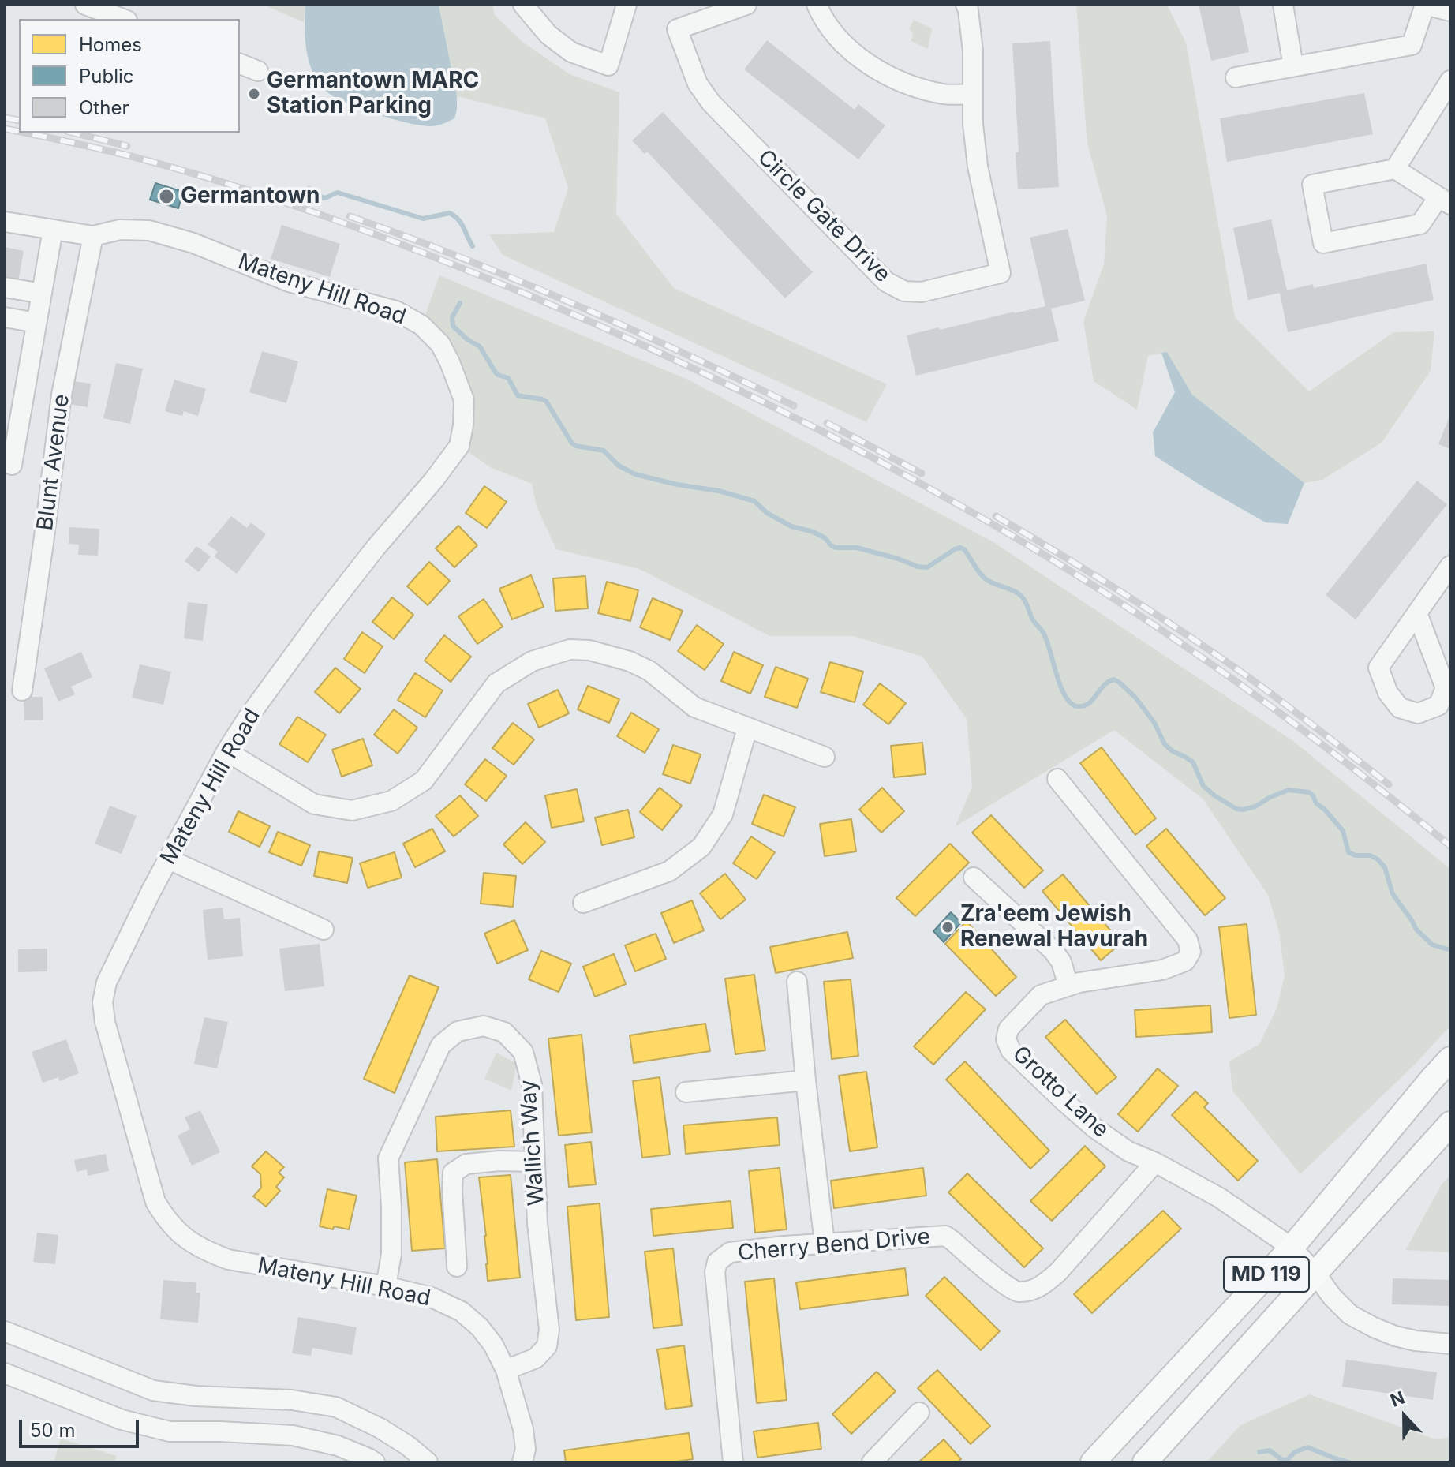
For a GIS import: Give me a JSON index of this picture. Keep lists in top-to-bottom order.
{
  "streets": {
    "main road": ["MD 119"],
    "street": [
      "Circle Gate Drive",
      "Mateny Hill Road",
      "Blunt Avenue",
      "Grotto Lane",
      "Wallich Way",
      "Cherry Bend Drive"
    ]
  },
  "crossings": [
    ["Mateny Hill Road", "Blunt Avenue"],
    ["Mateny Hill Road", "Wallich Way"],
    ["Grotto Lane", "Cherry Bend Drive"],
    ["Grotto Lane", "MD 119"]
  ],
  "places": ["Germantown MARC Station Parking", "Germantown", "Zra'eem Jewish Renewal Havurah"],
  "legend": ["Homes", "Public", "Other"],
  "scale_bar": "50 m",
  "north": "top"
}
